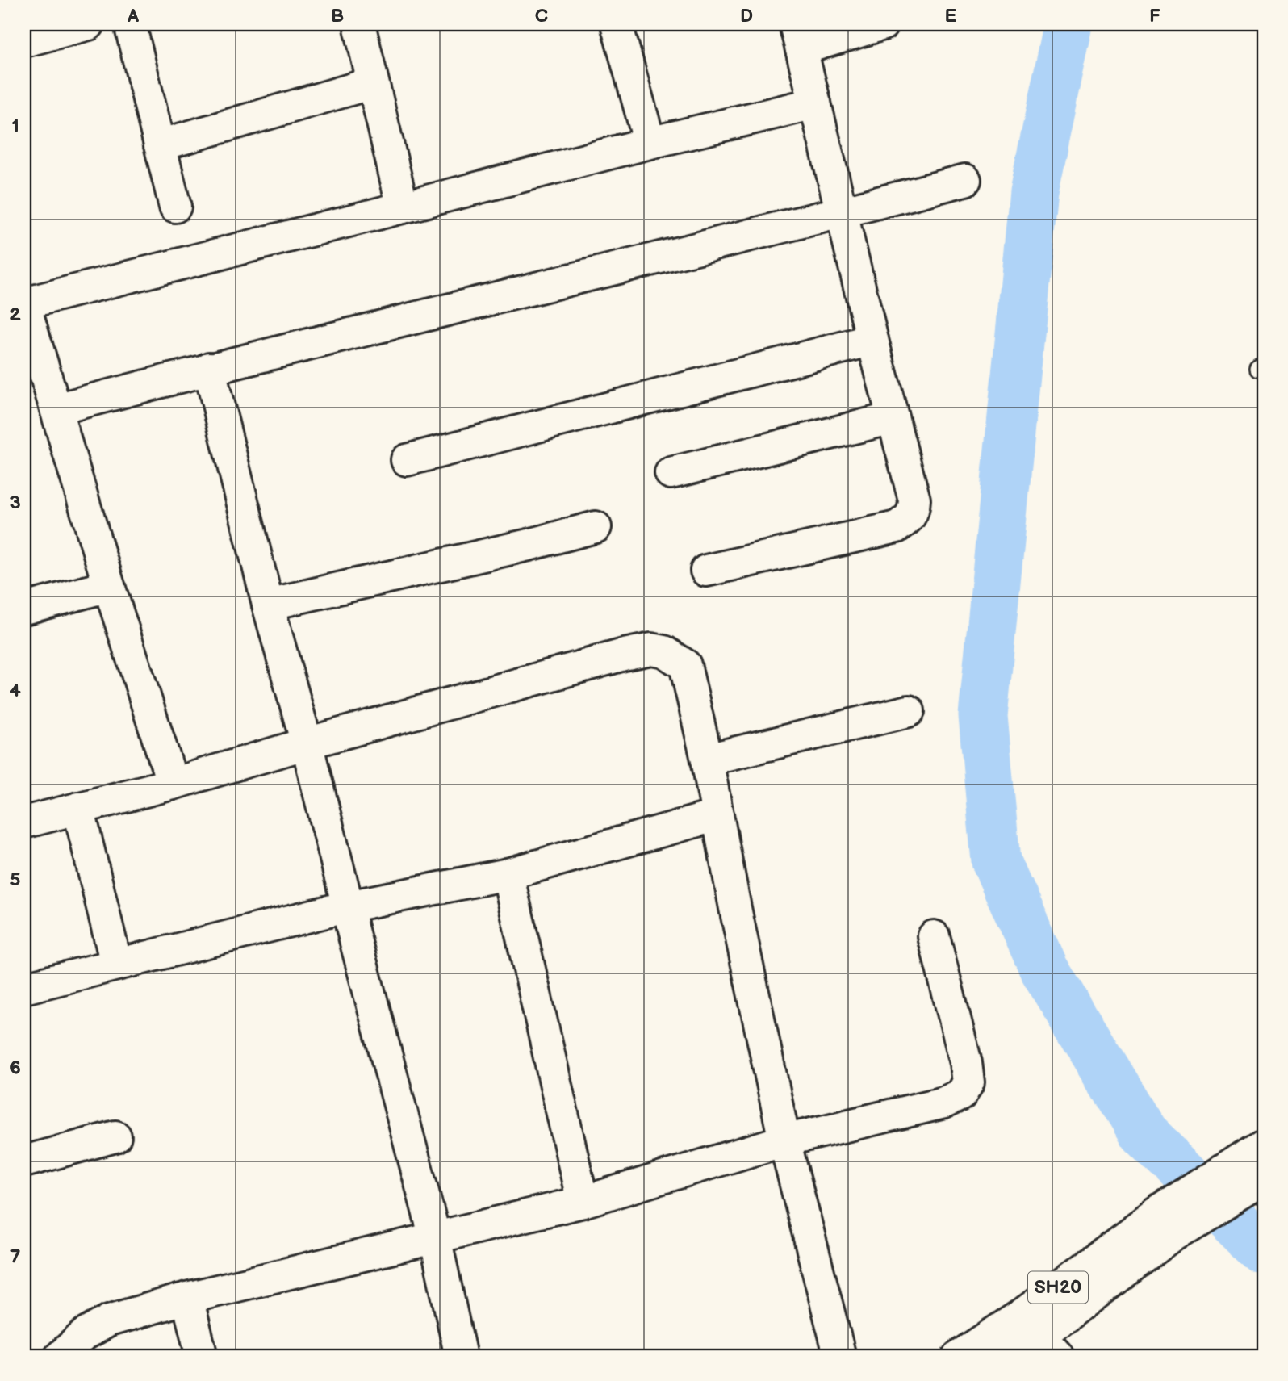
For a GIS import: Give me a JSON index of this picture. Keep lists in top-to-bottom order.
{
  "streets": {
    "street": ["SH20"]
  },
  "grid": {
    "columns": [
      "A",
      "B",
      "C",
      "D",
      "E",
      "F"
    ],
    "rows": [
      "1",
      "2",
      "3",
      "4",
      "5",
      "6",
      "7"
    ]
  }
}
